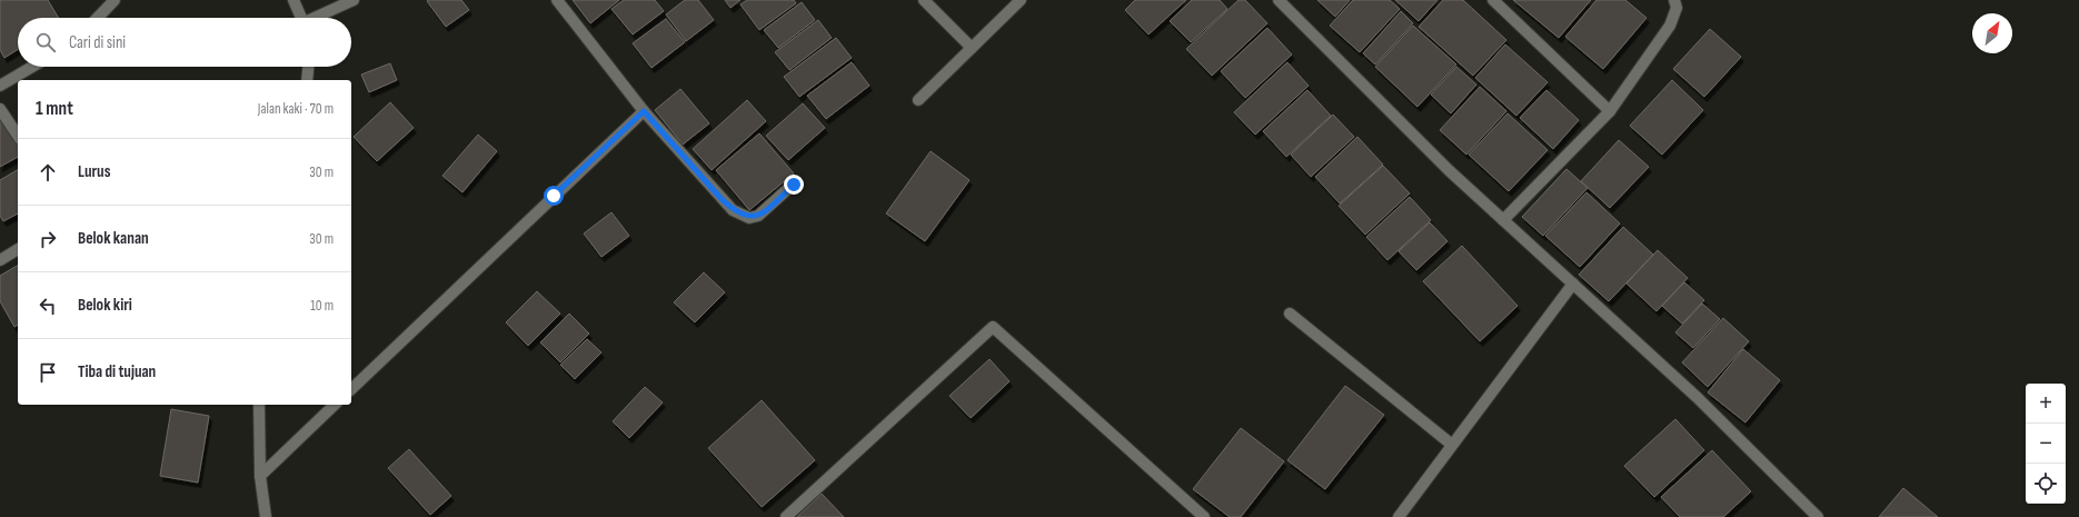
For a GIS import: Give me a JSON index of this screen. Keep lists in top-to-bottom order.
{
  "north": "top right",
  "page": {
    "search": "Cari di sini",
    "heading": ["1 mnt", "Jalan kaki · 70 m"],
    "list": [
      ["Lurus", "30 m"],
      ["Belok kanan", "30 m"],
      ["Belok kiri", "10 m"],
      "Tiba di tujuan"
    ],
    "map_buttons": ["+", "−"]
  }
}
